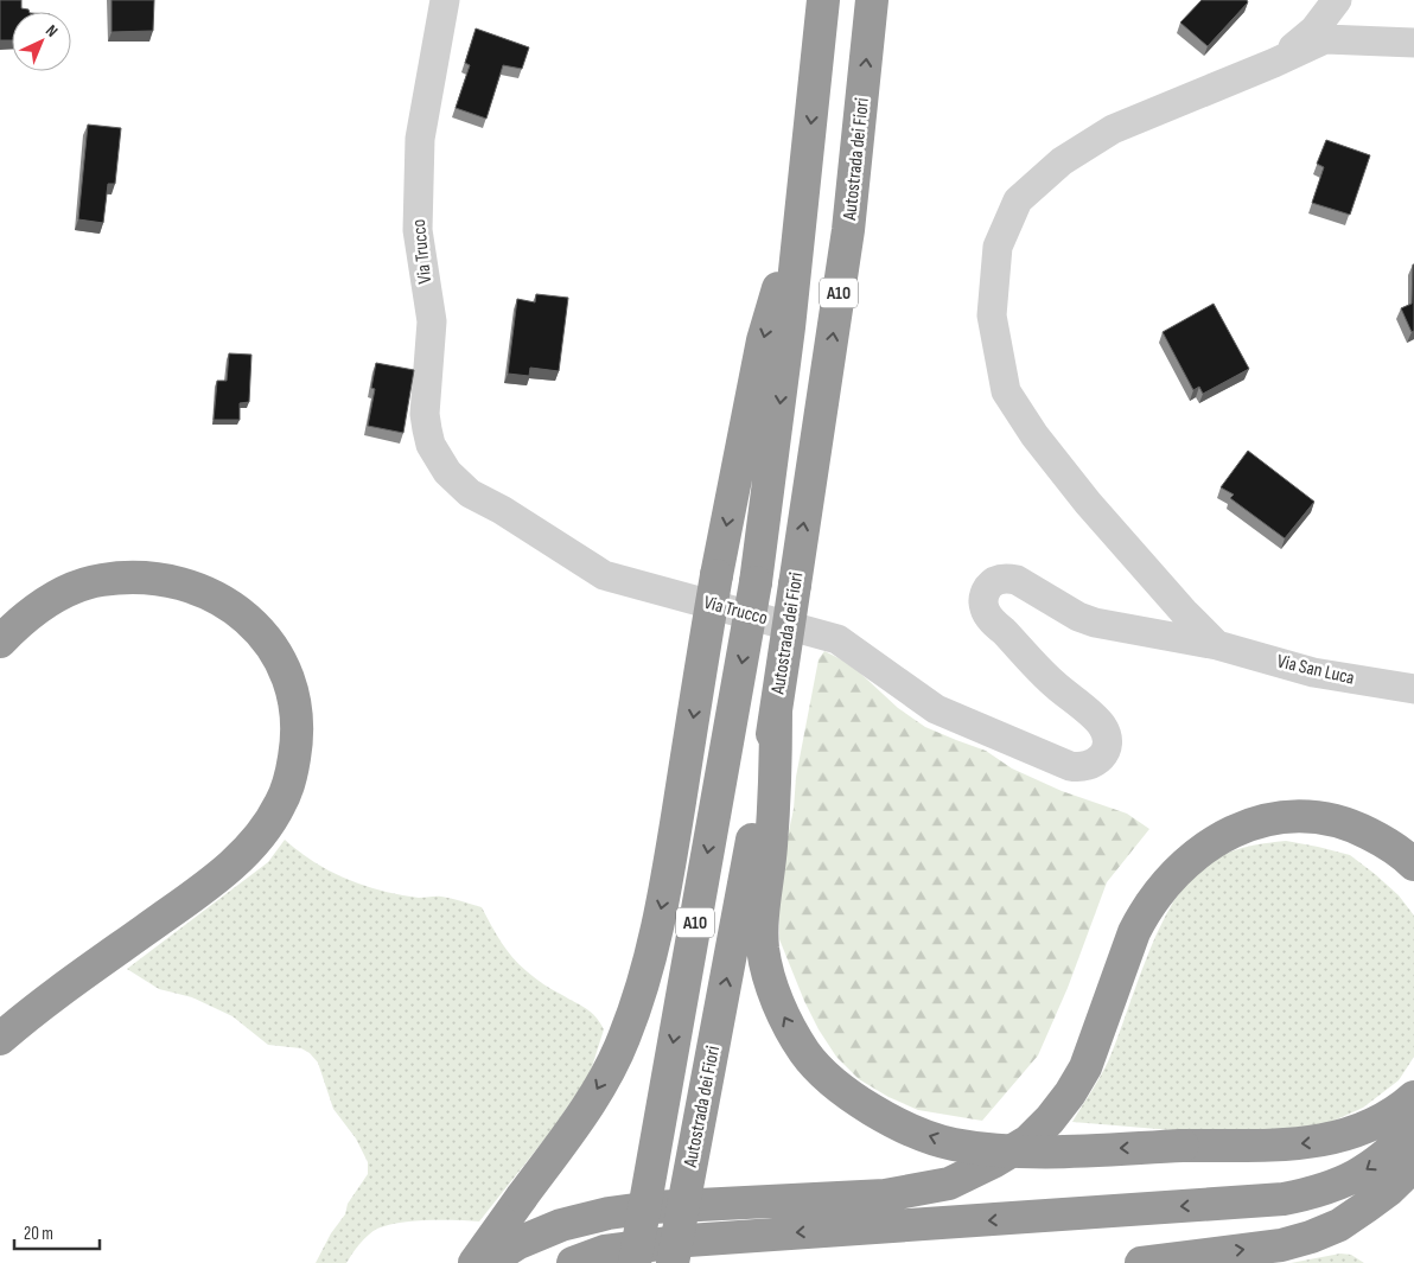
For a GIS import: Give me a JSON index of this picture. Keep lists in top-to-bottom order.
{
  "streets": {
    "highway": ["Autostrada dei Fiori", "A10"],
    "street": ["Via Trucco", "Via San Luca"]
  },
  "crossings": [
    ["Via Trucco", "Via San Luca"]
  ],
  "scale_bar": "20 m",
  "north": "top right"
}
